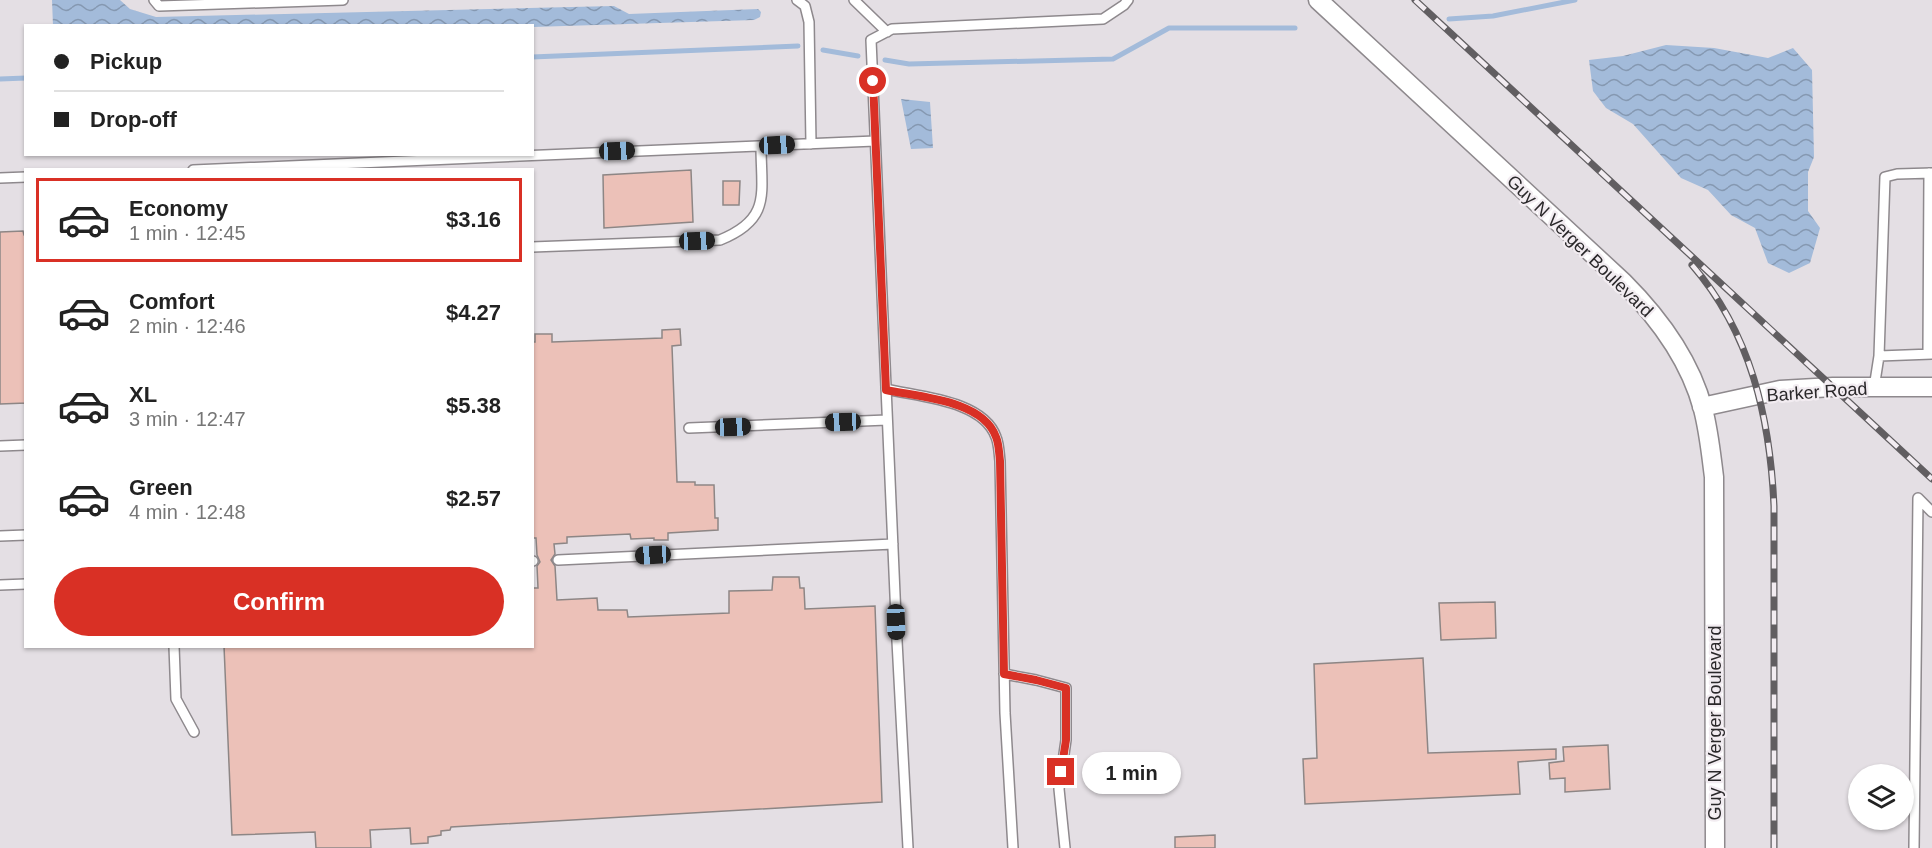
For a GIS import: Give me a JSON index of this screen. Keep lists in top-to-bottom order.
{
  "streets": {
    "street": ["Guy N Verger Boulevard", "Barker Road"]
  },
  "crossings": [
    ["Guy N Verger Boulevard", "Barker Road"]
  ],
  "page": {
    "banner": ["Pickup", "Drop-off"],
    "list": [
      {
        "name": "Economy",
        "note": "1 min · 12:45",
        "value": "$3.16"
      },
      {
        "name": "Comfort",
        "note": "2 min · 12:46",
        "value": "$4.27"
      },
      {
        "name": "XL",
        "note": "3 min · 12:47",
        "value": "$5.38"
      },
      {
        "name": "Green",
        "note": "4 min · 12:48",
        "value": "$2.57"
      }
    ],
    "buttons": "Confirm",
    "bubble": "1 min"
  }
}
